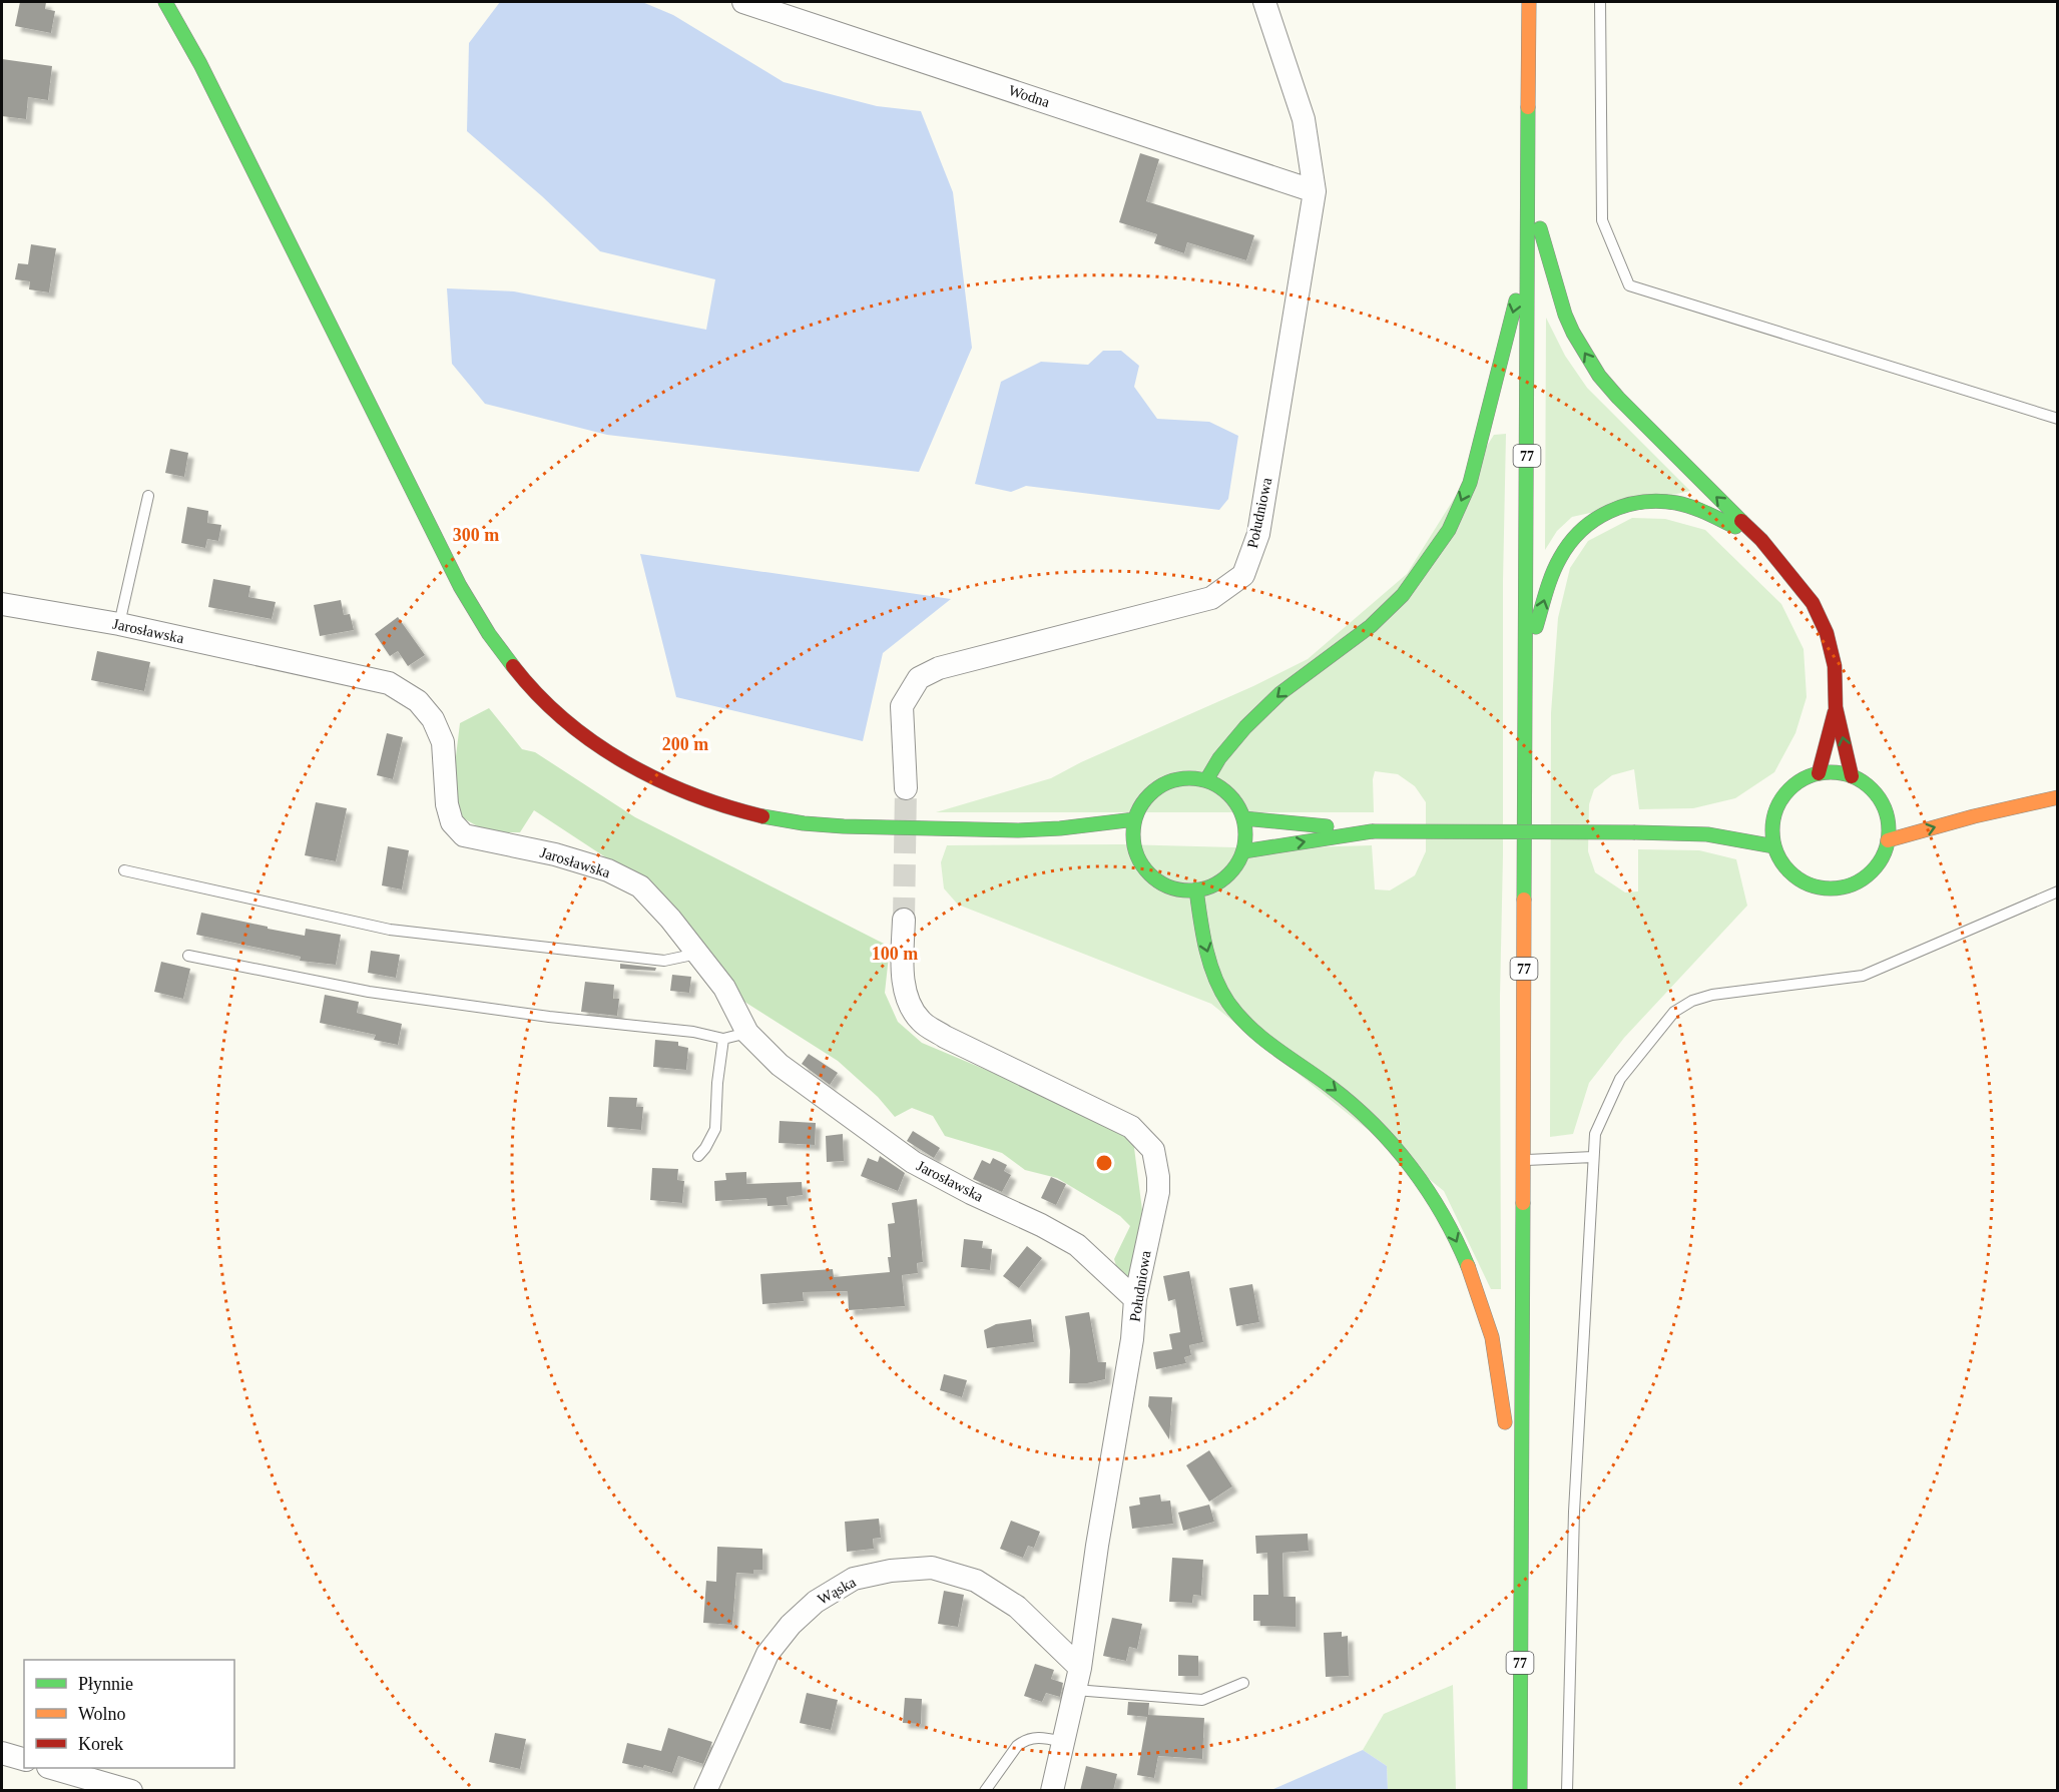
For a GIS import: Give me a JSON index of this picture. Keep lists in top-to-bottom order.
{
  "streets": {
    "main road": ["77"],
    "street": [
      "Wodna",
      "Południowa",
      "Jarosławska",
      "Wąska"
    ]
  },
  "crossings": [
    ["Wodna", "Południowa"],
    ["Południowa", "Jarosławska"],
    ["Południowa", "Wąska"]
  ],
  "legend": ["Płynnie", "Wolno", "Korek"],
  "rings": ["300 m", "200 m", "100 m"]
}
